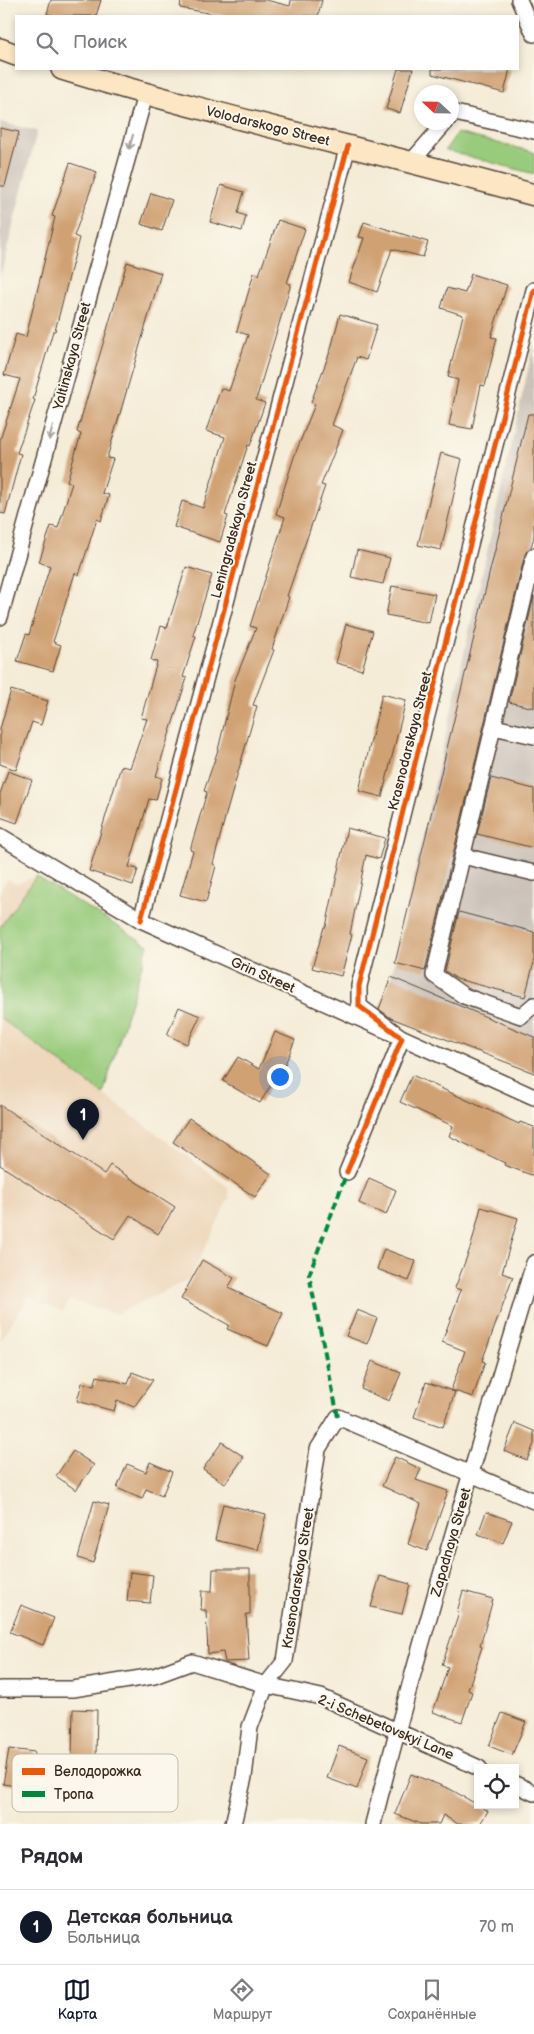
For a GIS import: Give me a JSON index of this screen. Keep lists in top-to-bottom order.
{
  "streets": {
    "main road": ["Volodarskogo Street"],
    "street": [
      "Yaltinskaya Street",
      "Leningradskaya Street",
      "Krasnodarskaya Street",
      "Grin Street",
      "Zapadnaya Street",
      "2-i Schebetovskyi Lane"
    ]
  },
  "crossings": [
    ["Volodarskogo Street", "Yaltinskaya Street"],
    ["Volodarskogo Street", "Leningradskaya Street"],
    ["Leningradskaya Street", "Grin Street"],
    ["Krasnodarskaya Street", "Grin Street"],
    ["Krasnodarskaya Street", "Zapadnaya Street"],
    ["Krasnodarskaya Street", "2-i Schebetovskyi Lane"],
    ["Zapadnaya Street", "2-i Schebetovskyi Lane"]
  ],
  "one_way": ["Yaltinskaya Street"],
  "legend": ["Велодорожка", "Тропа"],
  "north": "left",
  "page": {
    "search": "Поиск",
    "pins": "1",
    "heading": "Рядом",
    "list": [
      {
        "mark": "1",
        "name": "Детская больница",
        "note": "Больница",
        "value": "70 m"
      }
    ],
    "nav": ["Карта", "Маршрут", "Сохранённые"]
  }
}
